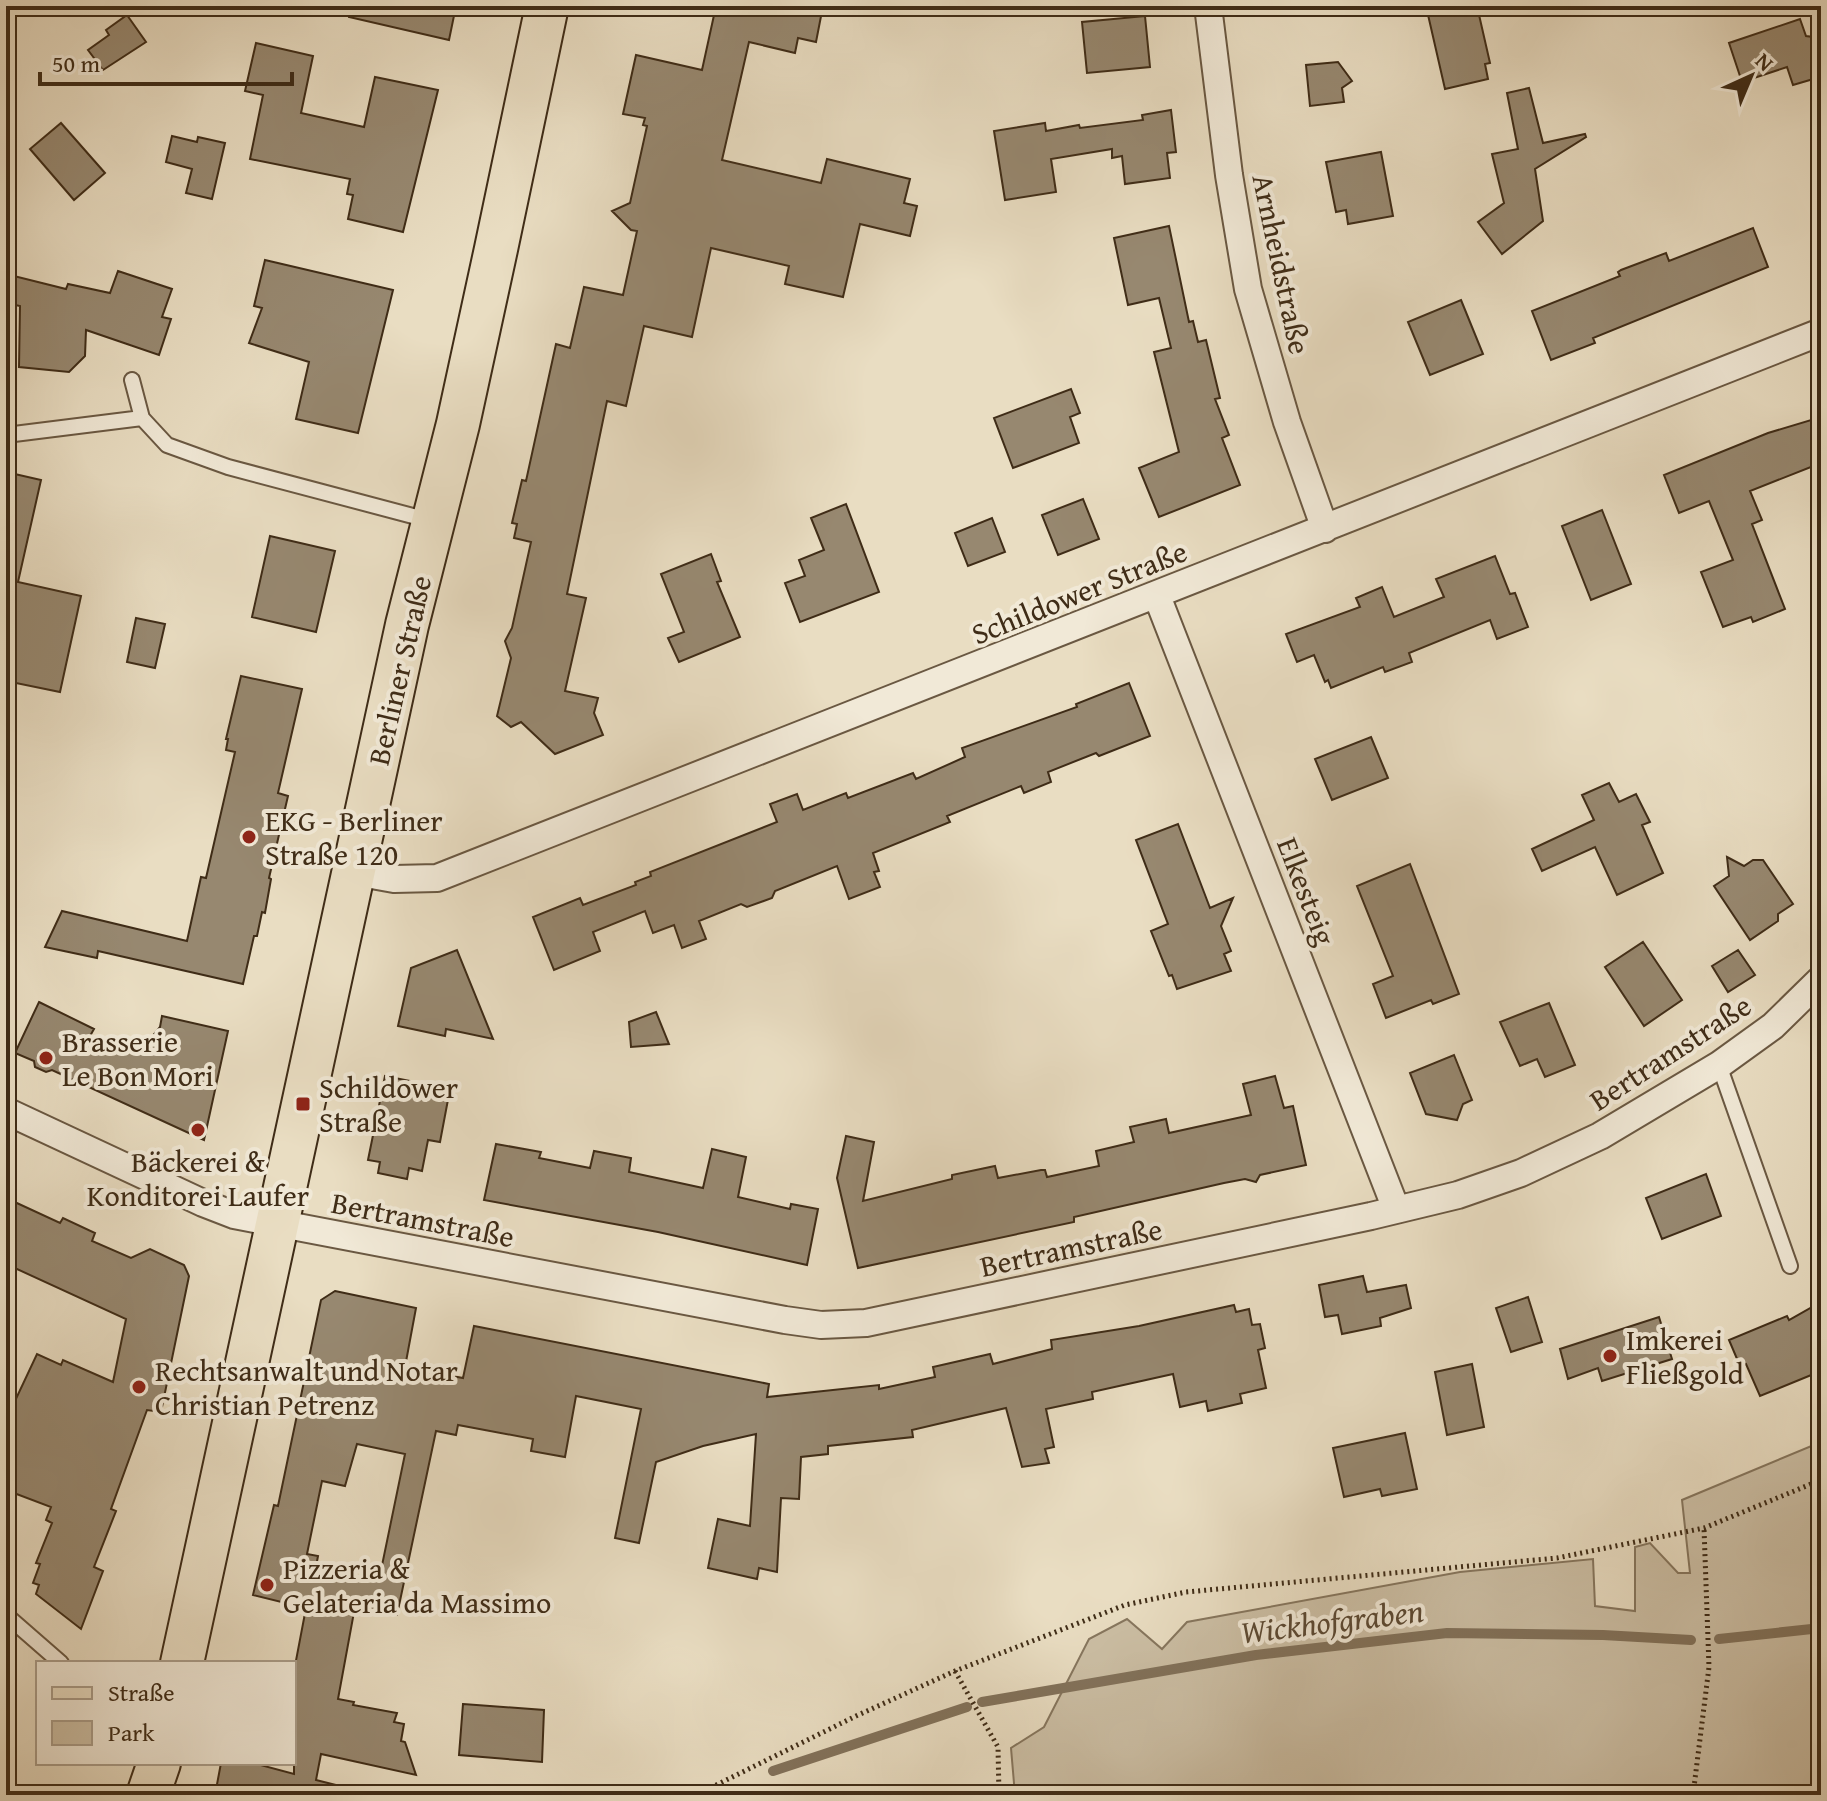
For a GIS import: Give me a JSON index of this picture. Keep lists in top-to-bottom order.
{
  "streets": {
    "main road": ["Berliner Straße"],
    "street": [
      "Arnheidstraße",
      "Schildower Straße",
      "Elkesteig",
      "Bertramstraße"
    ]
  },
  "crossings": [
    ["Arnheidstraße", "Schildower Straße"],
    ["Schildower Straße", "Berliner Straße"],
    ["Schildower Straße", "Elkesteig"],
    ["Berliner Straße", "Bertramstraße"],
    ["Elkesteig", "Bertramstraße"]
  ],
  "water": ["Wickhofgraben"],
  "places": {
    "other": [
      "EKG - Berliner Straße 120",
      "Brasserie Le Bon Mori",
      "Bäckerei & Konditorei Laufer",
      "Imkerei Fließgold",
      "Rechtsanwalt und Notar Christian Petrenz",
      "Pizzeria & Gelateria da Massimo"
    ],
    "transit": ["Schildower Straße"]
  },
  "legend": ["Straße", "Park"],
  "scale_bar": "50 m",
  "north": "top right"
}
